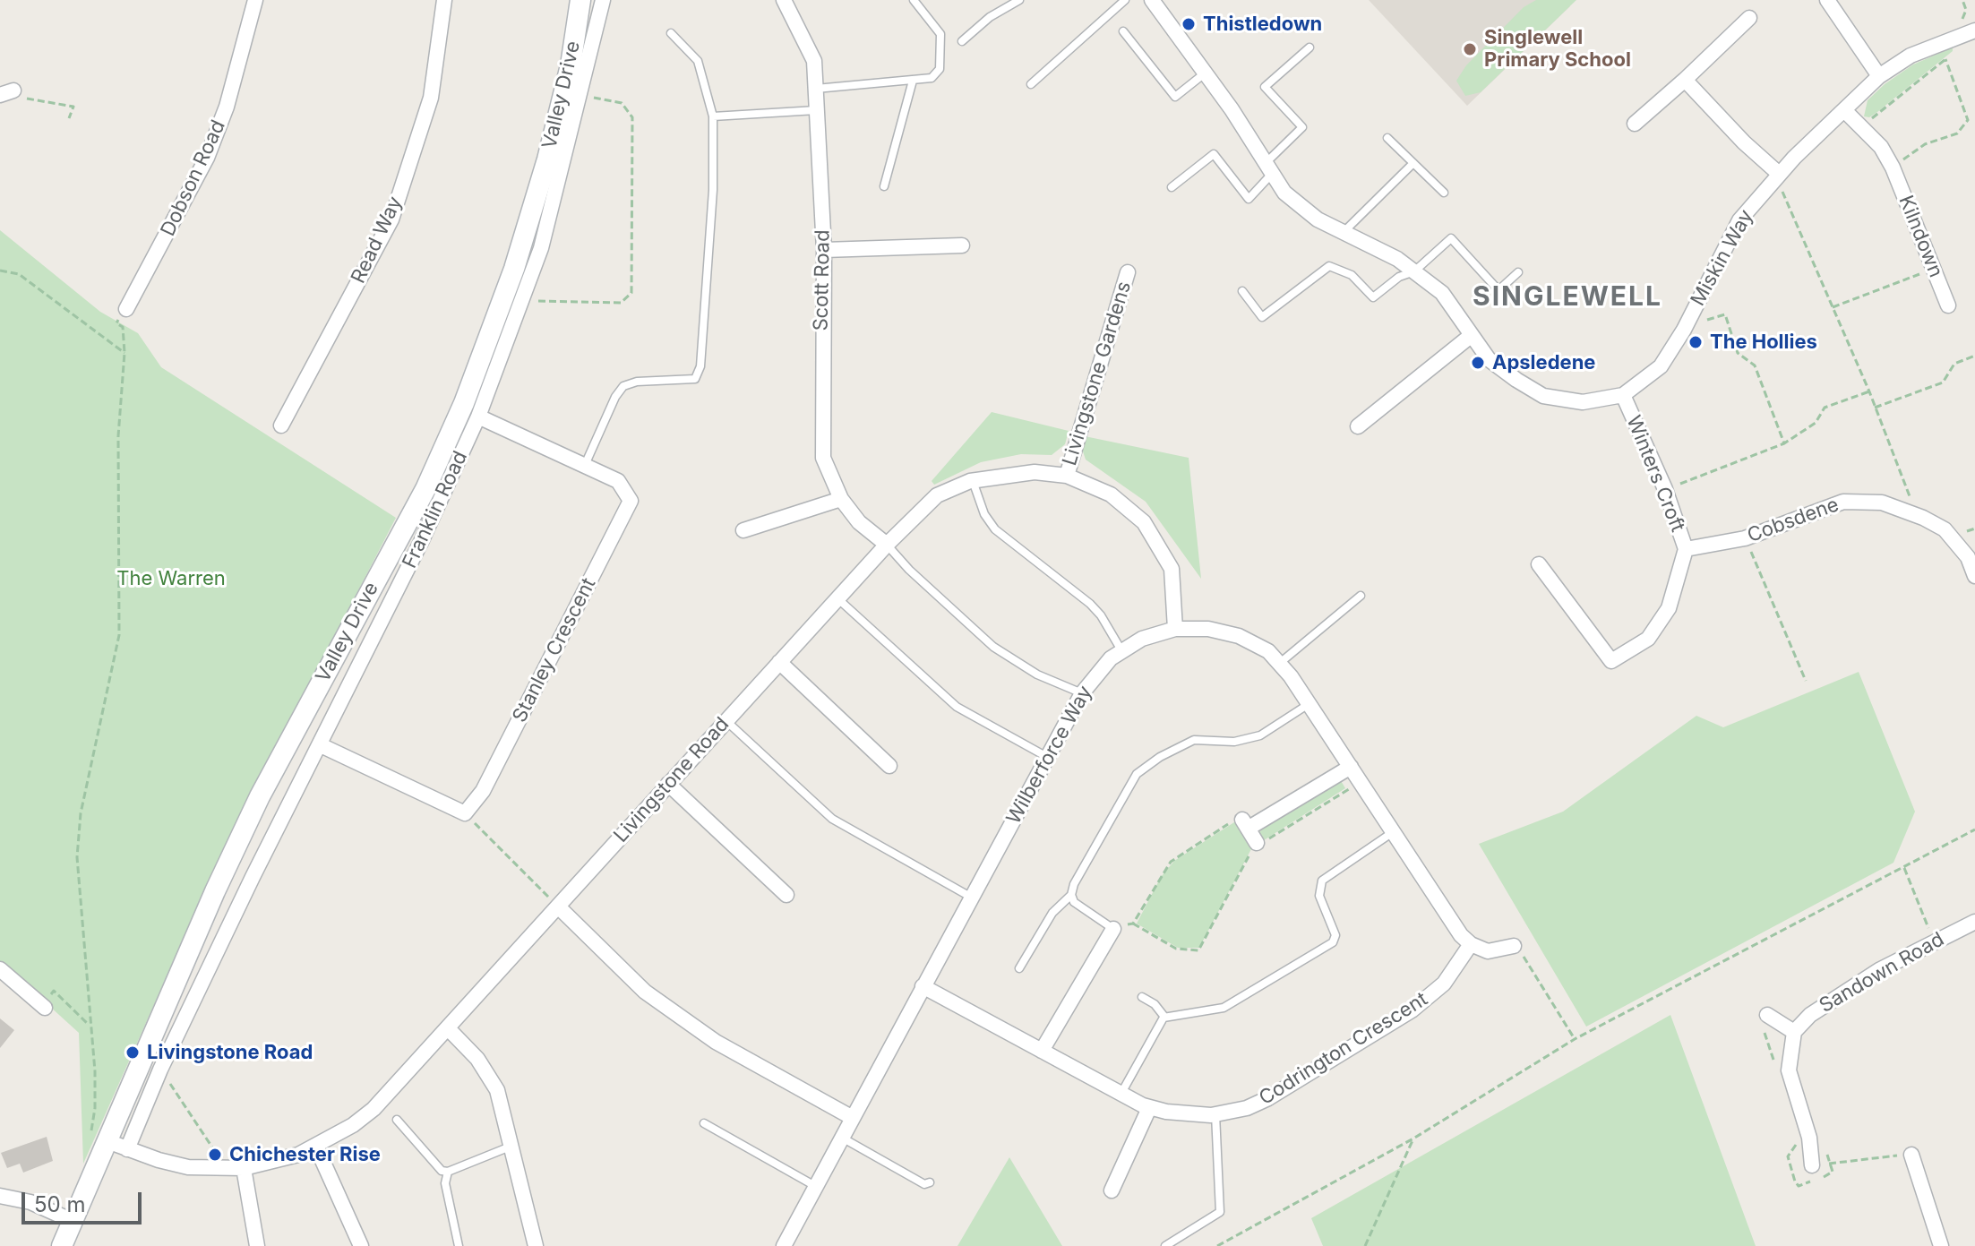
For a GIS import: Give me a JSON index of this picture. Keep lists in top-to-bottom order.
{
  "streets": {
    "street": [
      "Valley Drive",
      "Dobson Road",
      "Kilndown",
      "Read Way",
      "Miskin Way",
      "Scott Road",
      "Livingstone Gardens",
      "Winters Croft",
      "Franklin Road",
      "Cobsdene",
      "Stanley Crescent",
      "Wilberforce Way",
      "Livingstone Road",
      "Sandown Road",
      "Codrington Crescent"
    ]
  },
  "crossings": [
    ["Valley Drive", "Livingstone Road"],
    ["Kilndown", "Miskin Way"],
    ["Miskin Way", "Winters Croft"],
    ["Scott Road", "Livingstone Road"],
    ["Livingstone Gardens", "Livingstone Road"],
    ["Winters Croft", "Cobsdene"],
    ["Franklin Road", "Stanley Crescent"],
    ["Franklin Road", "Livingstone Road"],
    ["Wilberforce Way", "Livingstone Road"],
    ["Wilberforce Way", "Codrington Crescent"]
  ],
  "districts": ["SINGLEWELL"],
  "parks": ["The Warren"],
  "places": [
    "Thistledown",
    "Singlewell Primary School",
    "The Hollies",
    "Apsledene",
    "Livingstone Road",
    "Chichester Rise"
  ],
  "scale_bar": "50 m"
}
